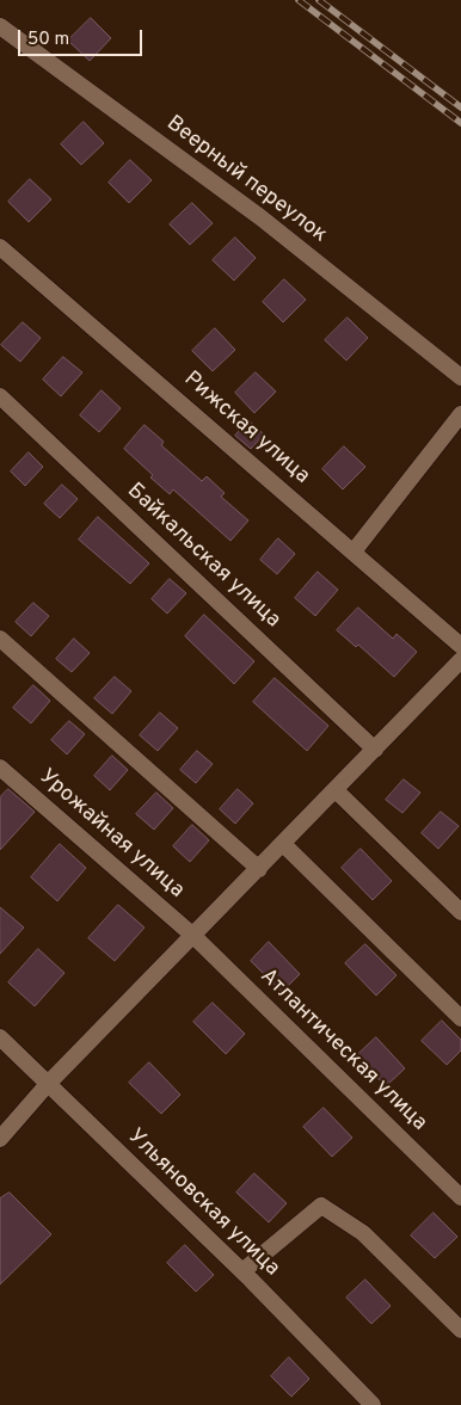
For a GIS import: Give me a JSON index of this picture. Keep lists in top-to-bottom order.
{
  "streets": {
    "street": [
      "Веерный переулок",
      "Рижская улица",
      "Байкальская улица",
      "Урожайная улица",
      "Атлантическая улица",
      "Ульяновская улица"
    ]
  },
  "crossings": [
    ["Урожайная улица", "Атлантическая улица"]
  ],
  "scale_bar": "50 m"
}
